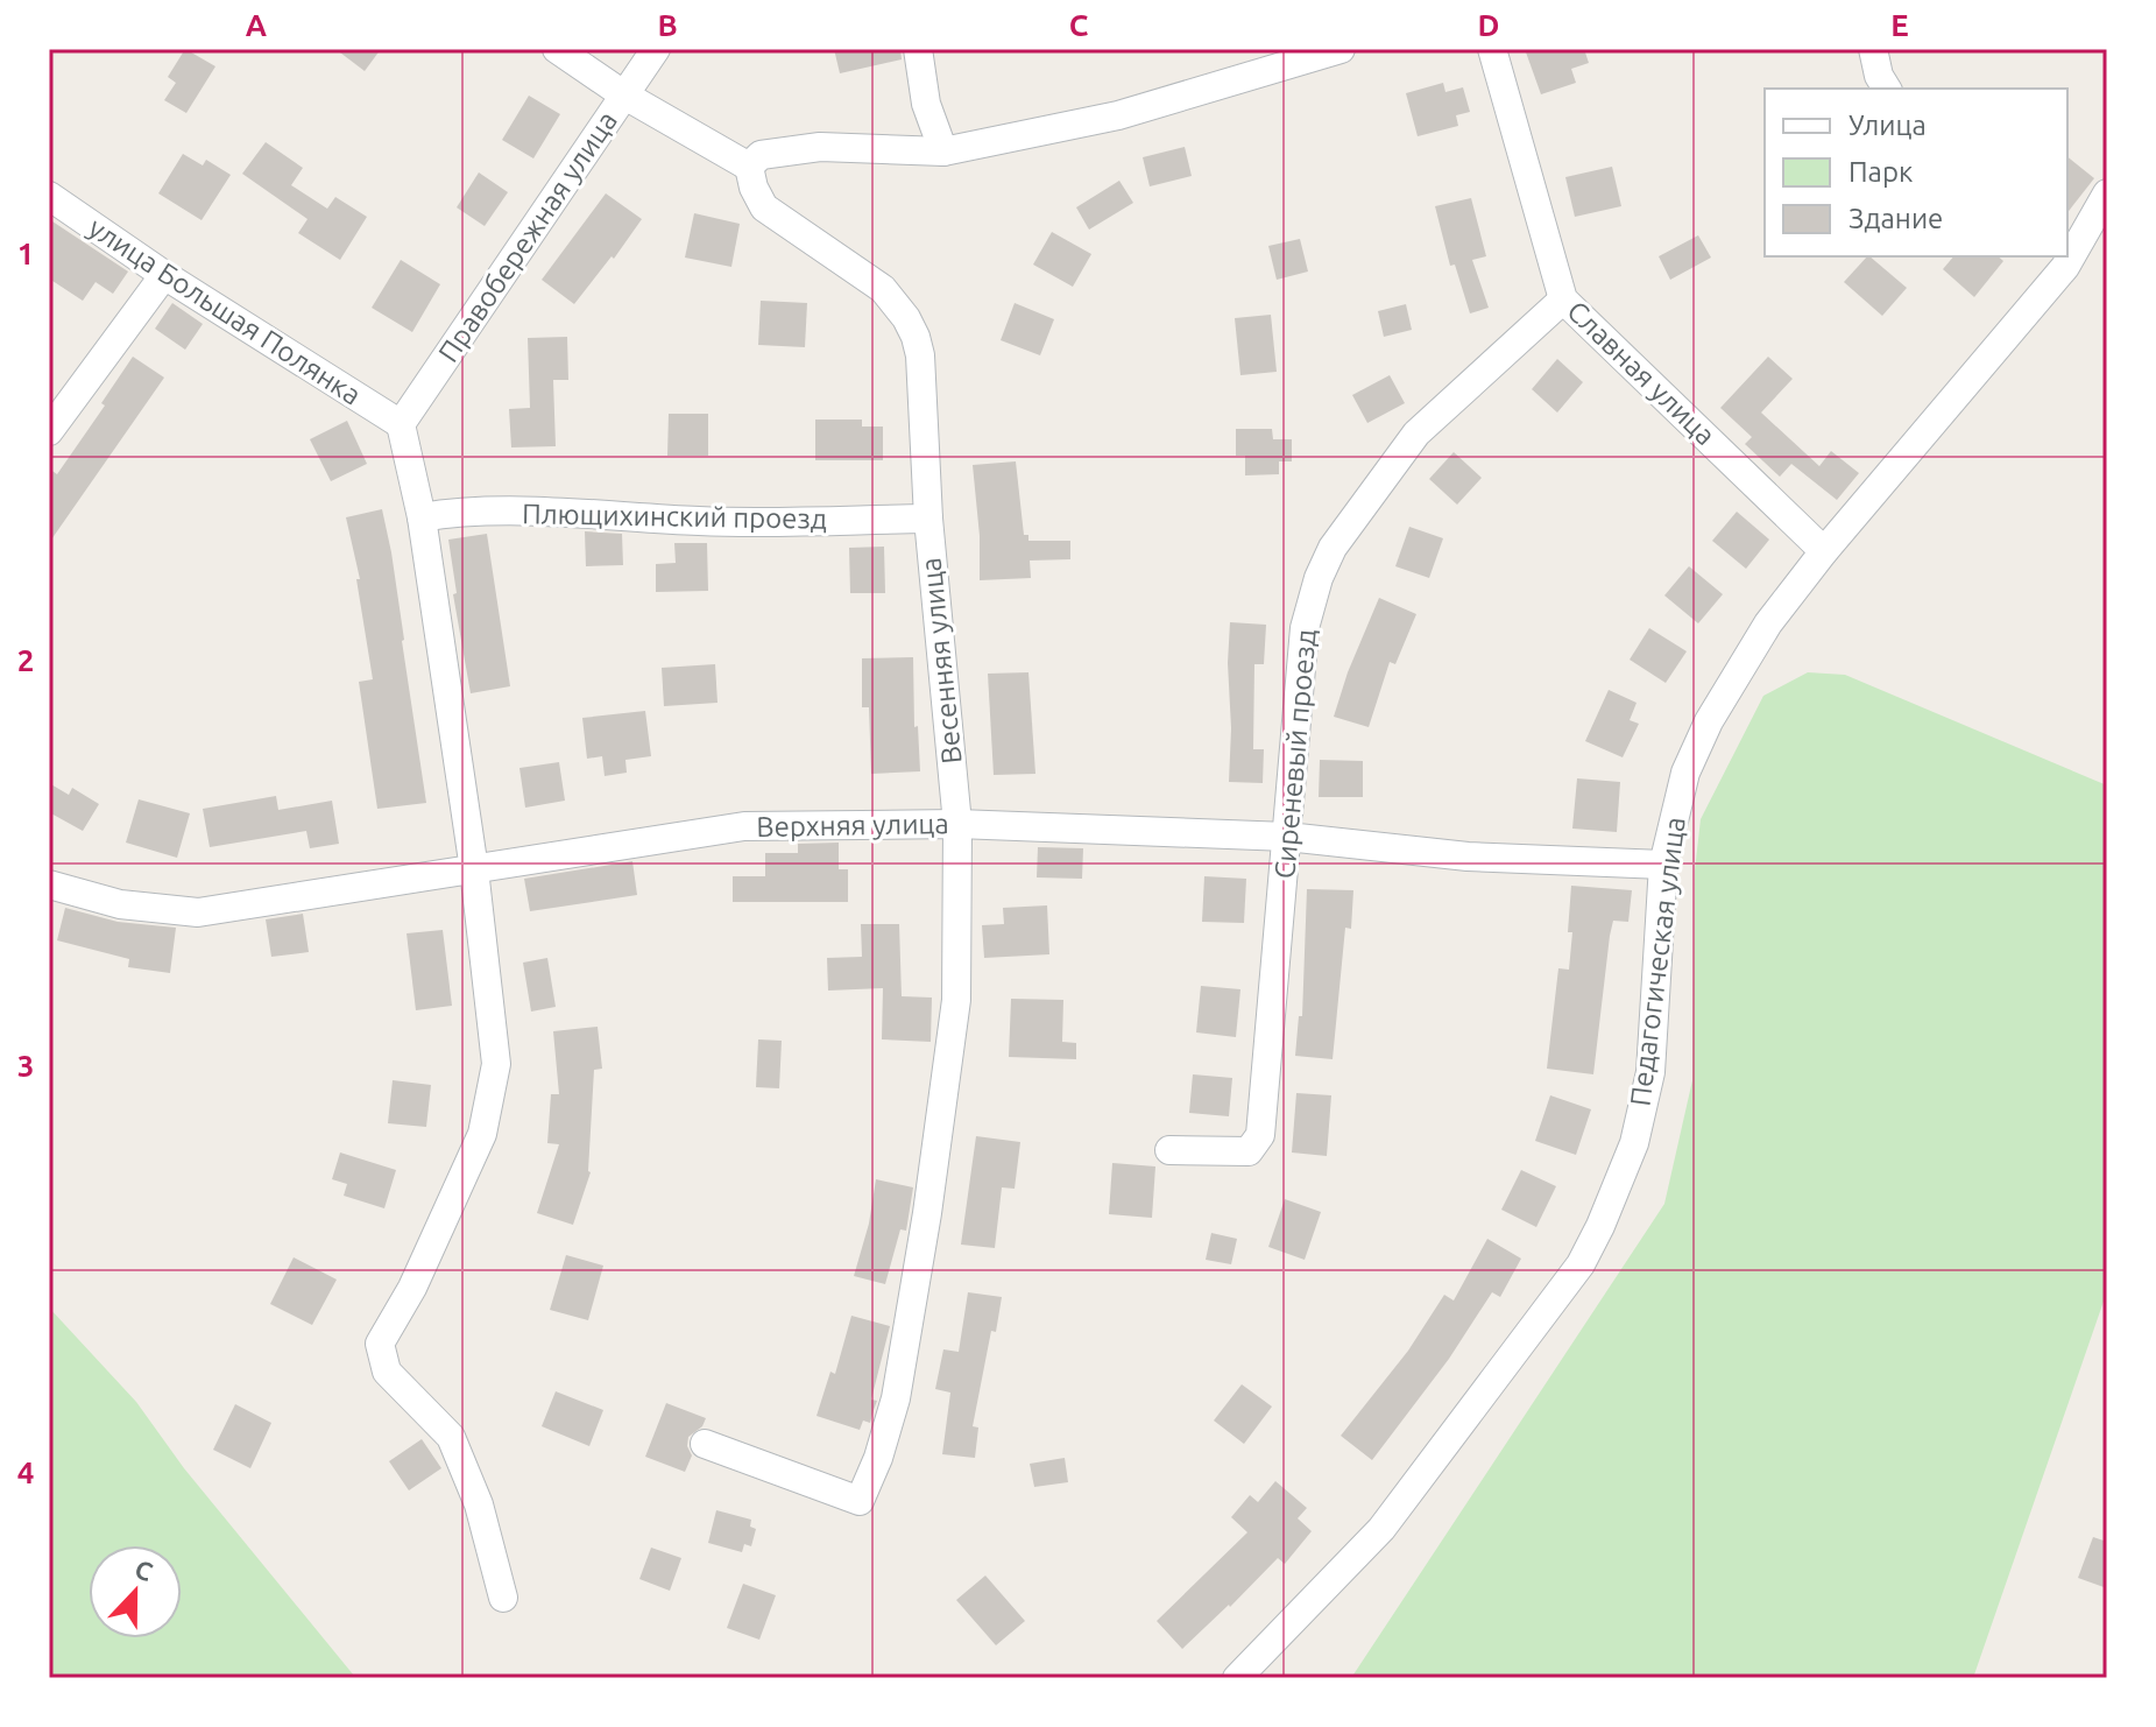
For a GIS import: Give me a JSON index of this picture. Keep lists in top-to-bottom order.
{
  "streets": {
    "street": [
      "Правобережная улица",
      "улица Большая Полянка",
      "Славная улица",
      "Плющихинский проезд",
      "Весенняя улица",
      "Сиреневый проезд",
      "Верхняя улица",
      "Педагогическая улица"
    ]
  },
  "crossings": [
    ["Правобережная улица", "улица Большая Полянка"],
    ["Славная улица", "Сиреневый проезд"],
    ["Славная улица", "Педагогическая улица"],
    ["Плющихинский проезд", "Весенняя улица"],
    ["Весенняя улица", "Верхняя улица"],
    ["Сиреневый проезд", "Верхняя улица"],
    ["Верхняя улица", "Педагогическая улица"]
  ],
  "legend": ["Улица", "Парк", "Здание"],
  "north": "top",
  "grid": {
    "columns": [
      "A",
      "B",
      "C",
      "D",
      "E"
    ],
    "rows": [
      "1",
      "2",
      "3",
      "4"
    ]
  }
}
